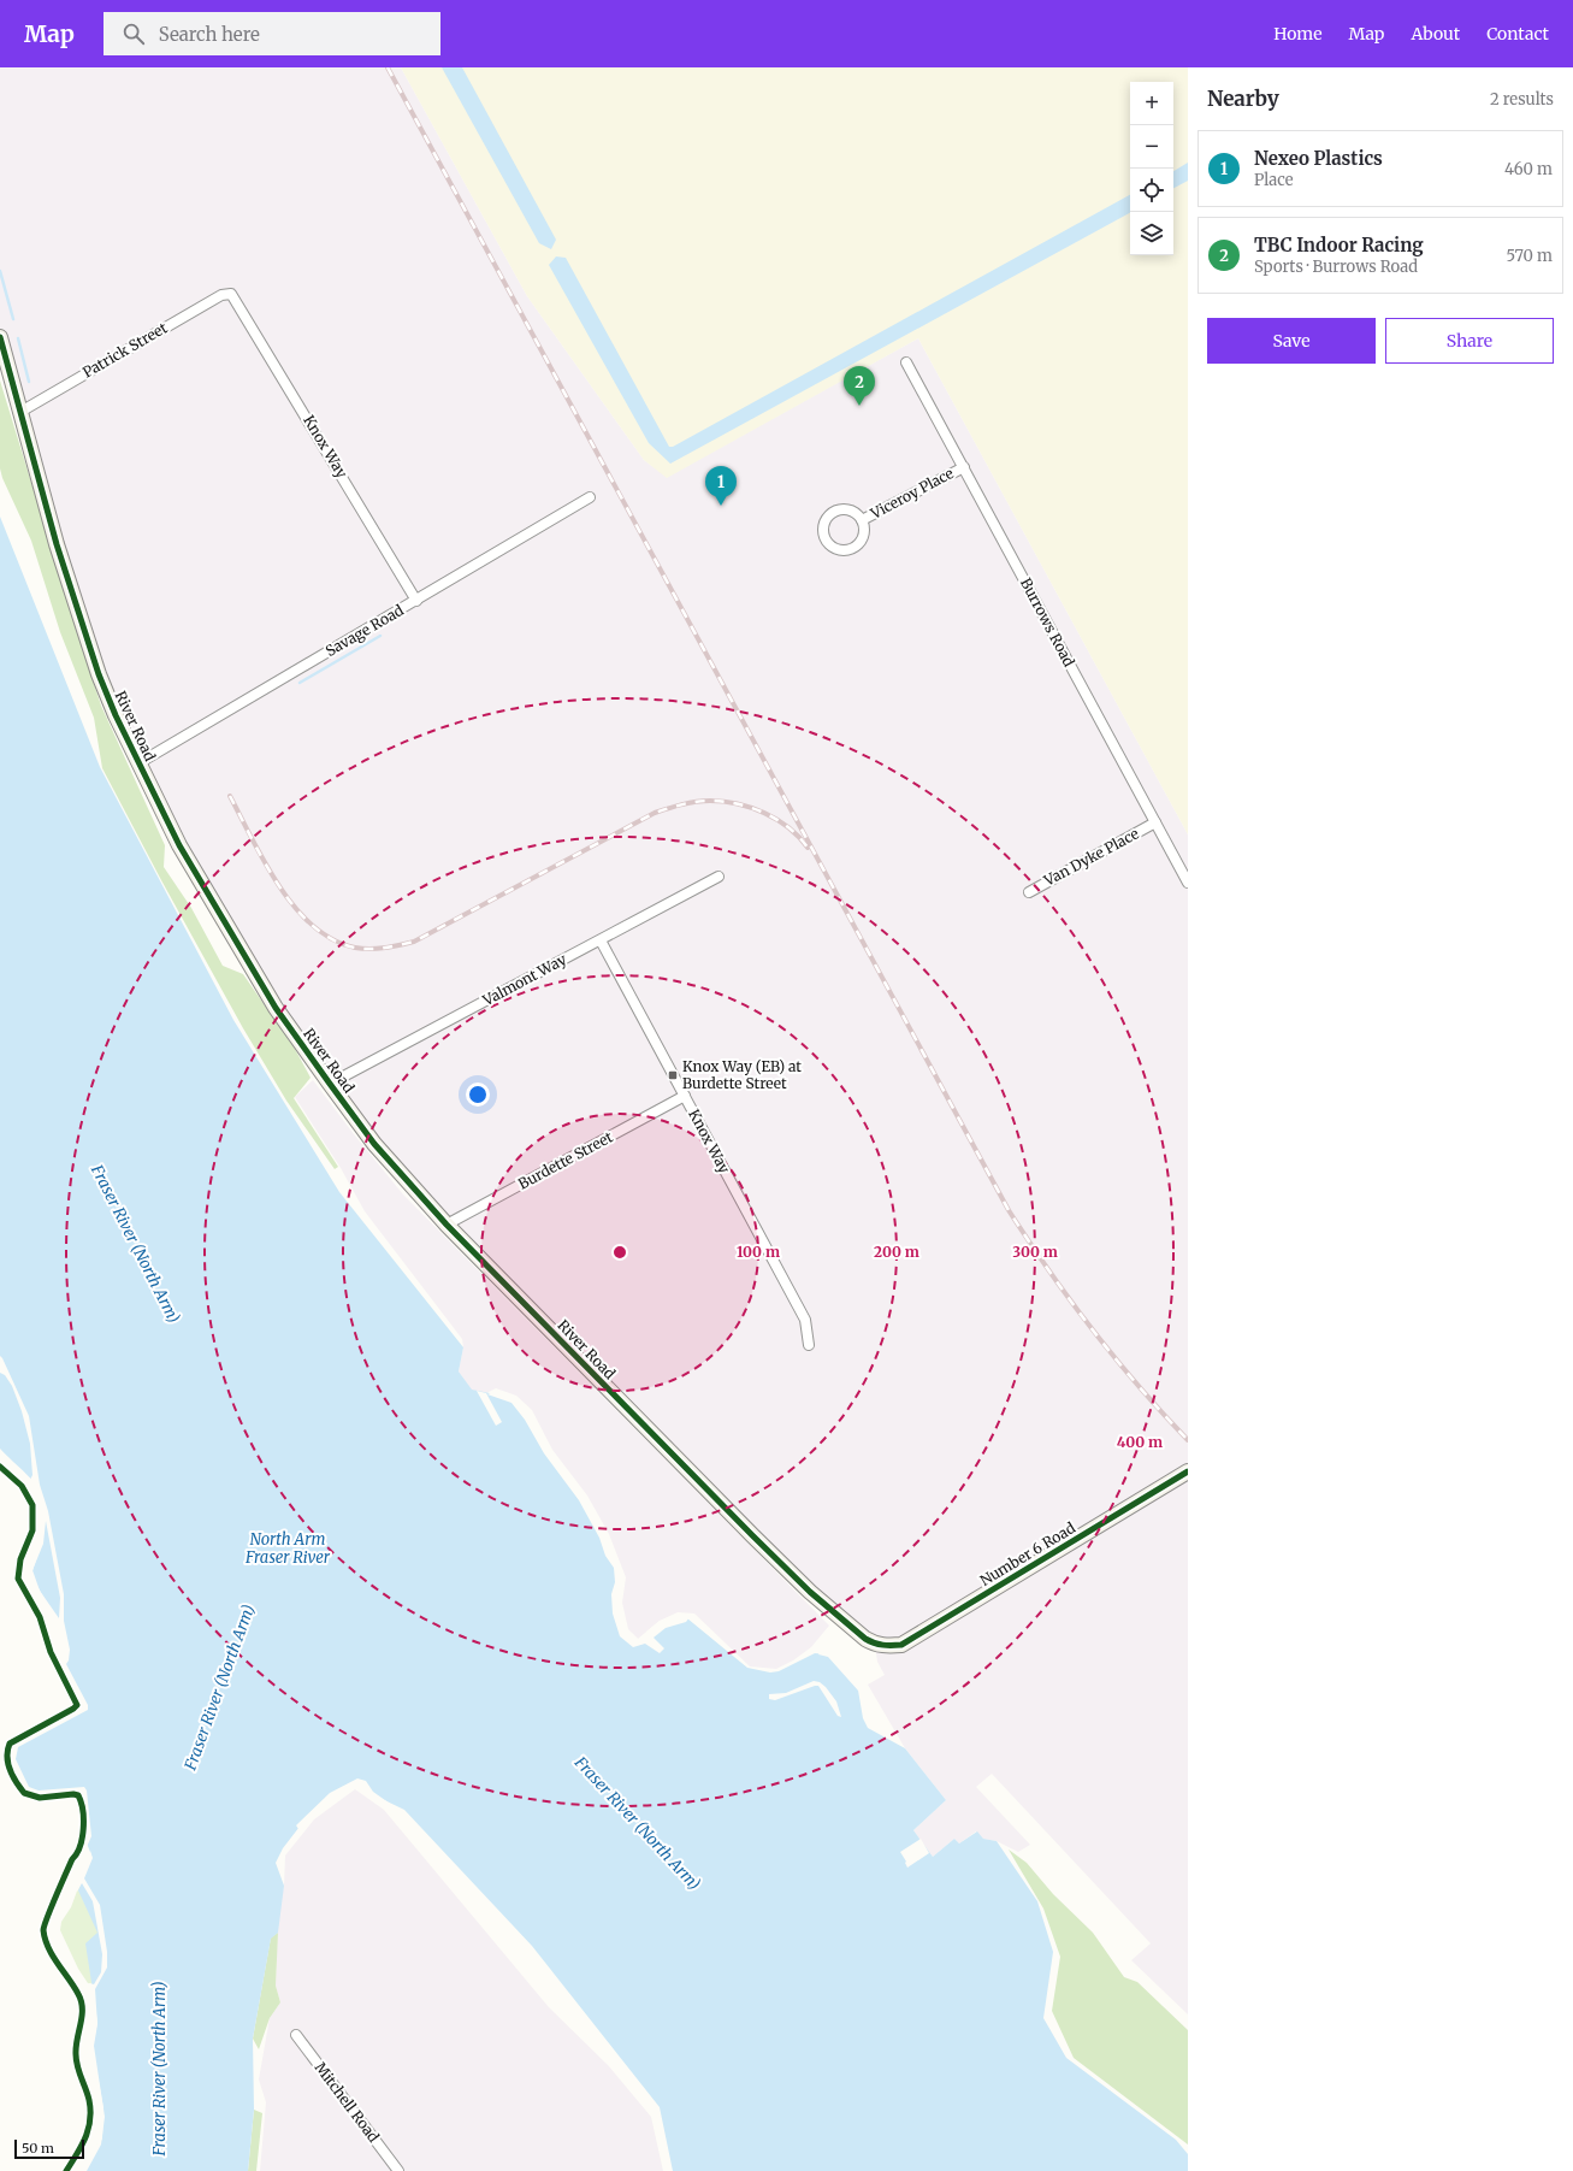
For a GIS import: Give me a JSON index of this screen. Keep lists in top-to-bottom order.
{
  "streets": {
    "street": [
      "Patrick Street",
      "Knox Way",
      "Viceroy Place",
      "Burrows Road",
      "Savage Road",
      "River Road",
      "Van Dyke Place",
      "Valmont Way",
      "Burdette Street",
      "Number 6 Road",
      "Mitchell Road"
    ]
  },
  "crossings": [
    ["Patrick Street", "Knox Way"],
    ["Patrick Street", "River Road"],
    ["Knox Way", "Savage Road"],
    ["Knox Way", "Valmont Way"],
    ["Knox Way", "Burdette Street"],
    ["Viceroy Place", "Burrows Road"],
    ["Burrows Road", "Van Dyke Place"],
    ["Savage Road", "River Road"],
    ["River Road", "Valmont Way"],
    ["River Road", "Burdette Street"],
    ["River Road", "Number 6 Road"]
  ],
  "water": ["Fraser River (North Arm)", "North Arm Fraser River"],
  "places": {
    "transit": ["Knox Way (EB) at Burdette Street"]
  },
  "scale_bar": "50 m",
  "page": {
    "header": "Map",
    "search": "Search here",
    "nav": [
      "Home",
      "Map",
      "About",
      "Contact"
    ],
    "heading": ["Nearby", "2 results"],
    "map_buttons": ["+", "−"],
    "list": [
      {
        "mark": "1",
        "name": "Nexeo Plastics",
        "note": "Place",
        "value": "460 m"
      },
      {
        "mark": "2",
        "name": "TBC Indoor Racing",
        "note": "Sports · Burrows Road",
        "value": "570 m"
      }
    ],
    "buttons": ["Save", "Share"],
    "pins": ["2", "1"],
    "scale": "50 m"
  },
  "rings": [
    "100 m",
    "200 m",
    "300 m",
    "400 m"
  ]
}
